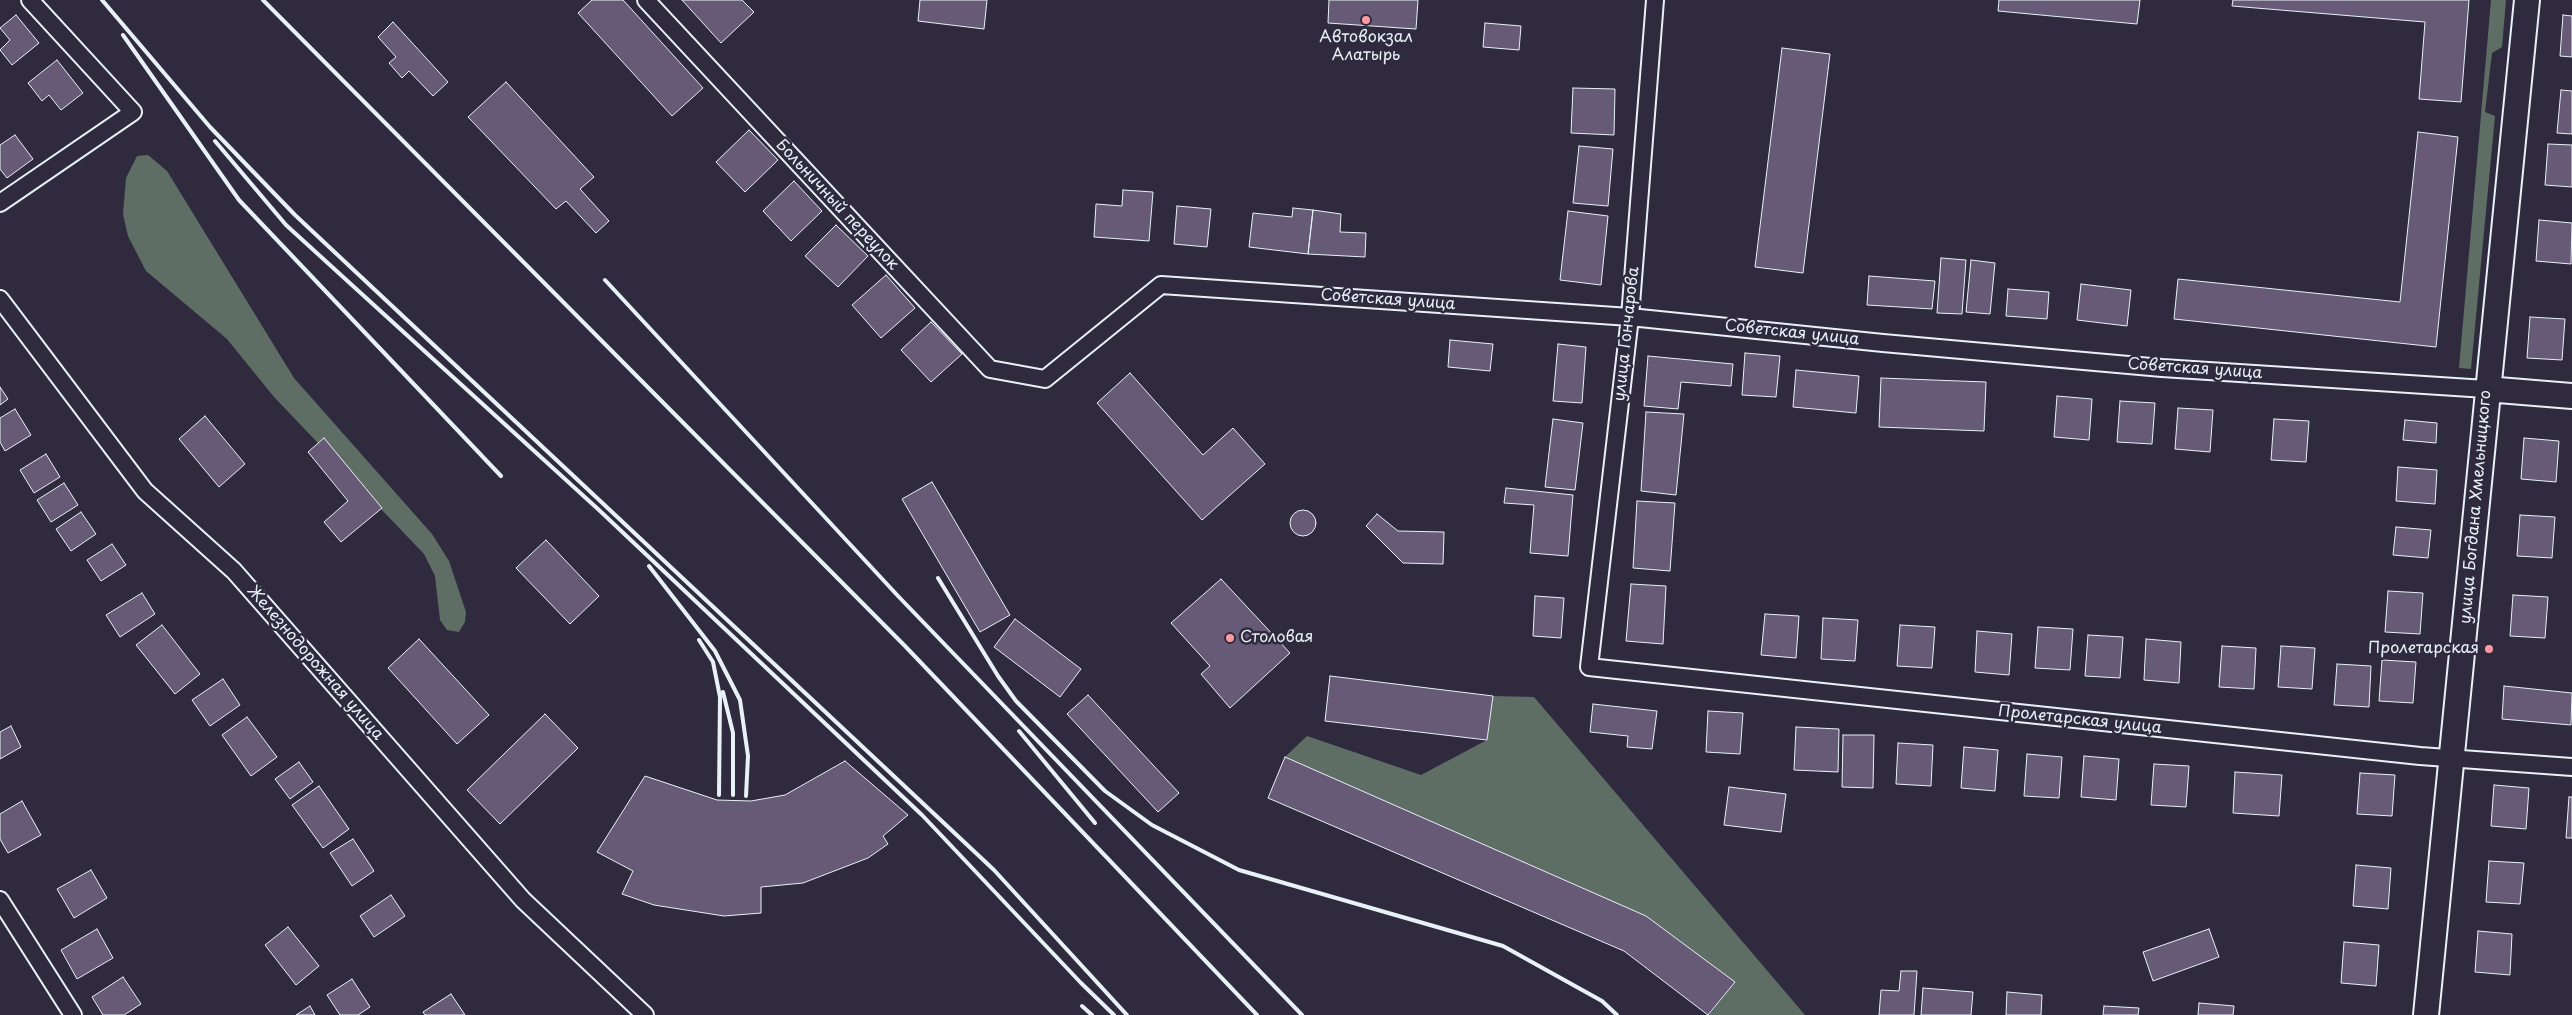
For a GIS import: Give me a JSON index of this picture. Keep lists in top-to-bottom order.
{
  "streets": {
    "main road": ["Советская улица", "улица Богдана Хмельницкого"],
    "street": [
      "Больничный переулок",
      "улица Гончарова",
      "Железнодорожная улица",
      "Пролетарская улица"
    ]
  },
  "crossings": [
    ["Больничный переулок", "Советская улица"],
    ["Советская улица", "улица Гончарова"],
    ["Советская улица", "улица Богдана Хмельницкого"],
    ["улица Гончарова", "Пролетарская улица"],
    ["улица Богдана Хмельницкого", "Пролетарская улица"]
  ],
  "places": ["Автовокзал Алатырь", "Столовая", "Пролетарская"]
}
